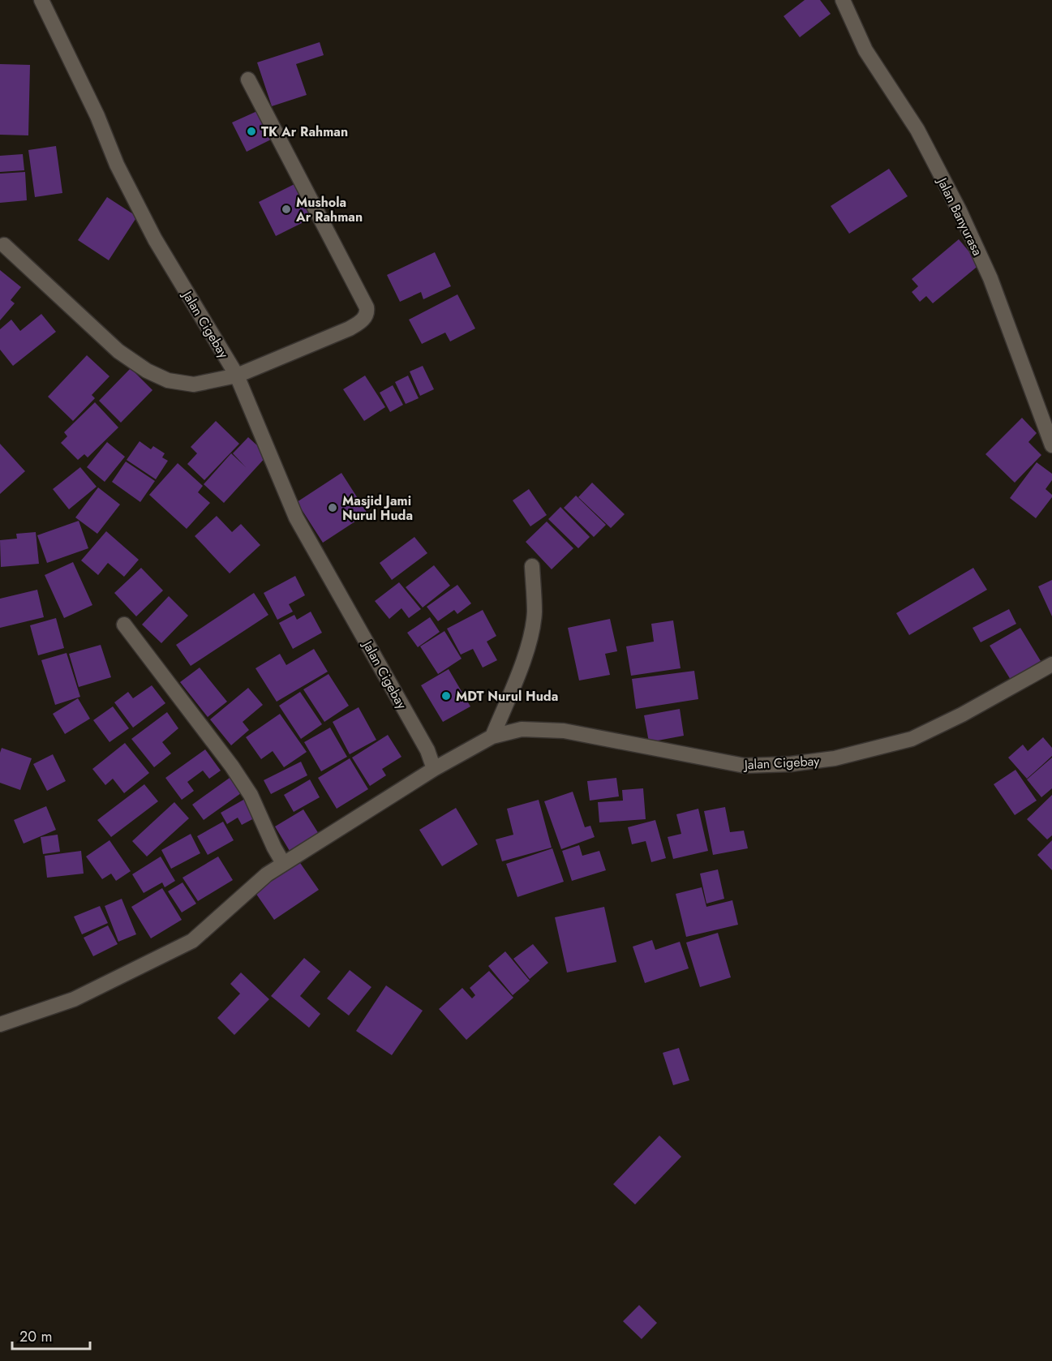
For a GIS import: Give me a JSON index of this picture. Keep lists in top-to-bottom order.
{
  "streets": {
    "street": ["Jalan Banyurasa", "Jalan Cigebay"]
  },
  "places": [
    "TK Ar Rahman",
    "Mushola Ar Rahman",
    "Masjid Jami Nurul Huda",
    "MDT Nurul Huda"
  ],
  "scale_bar": "20 m"
}
